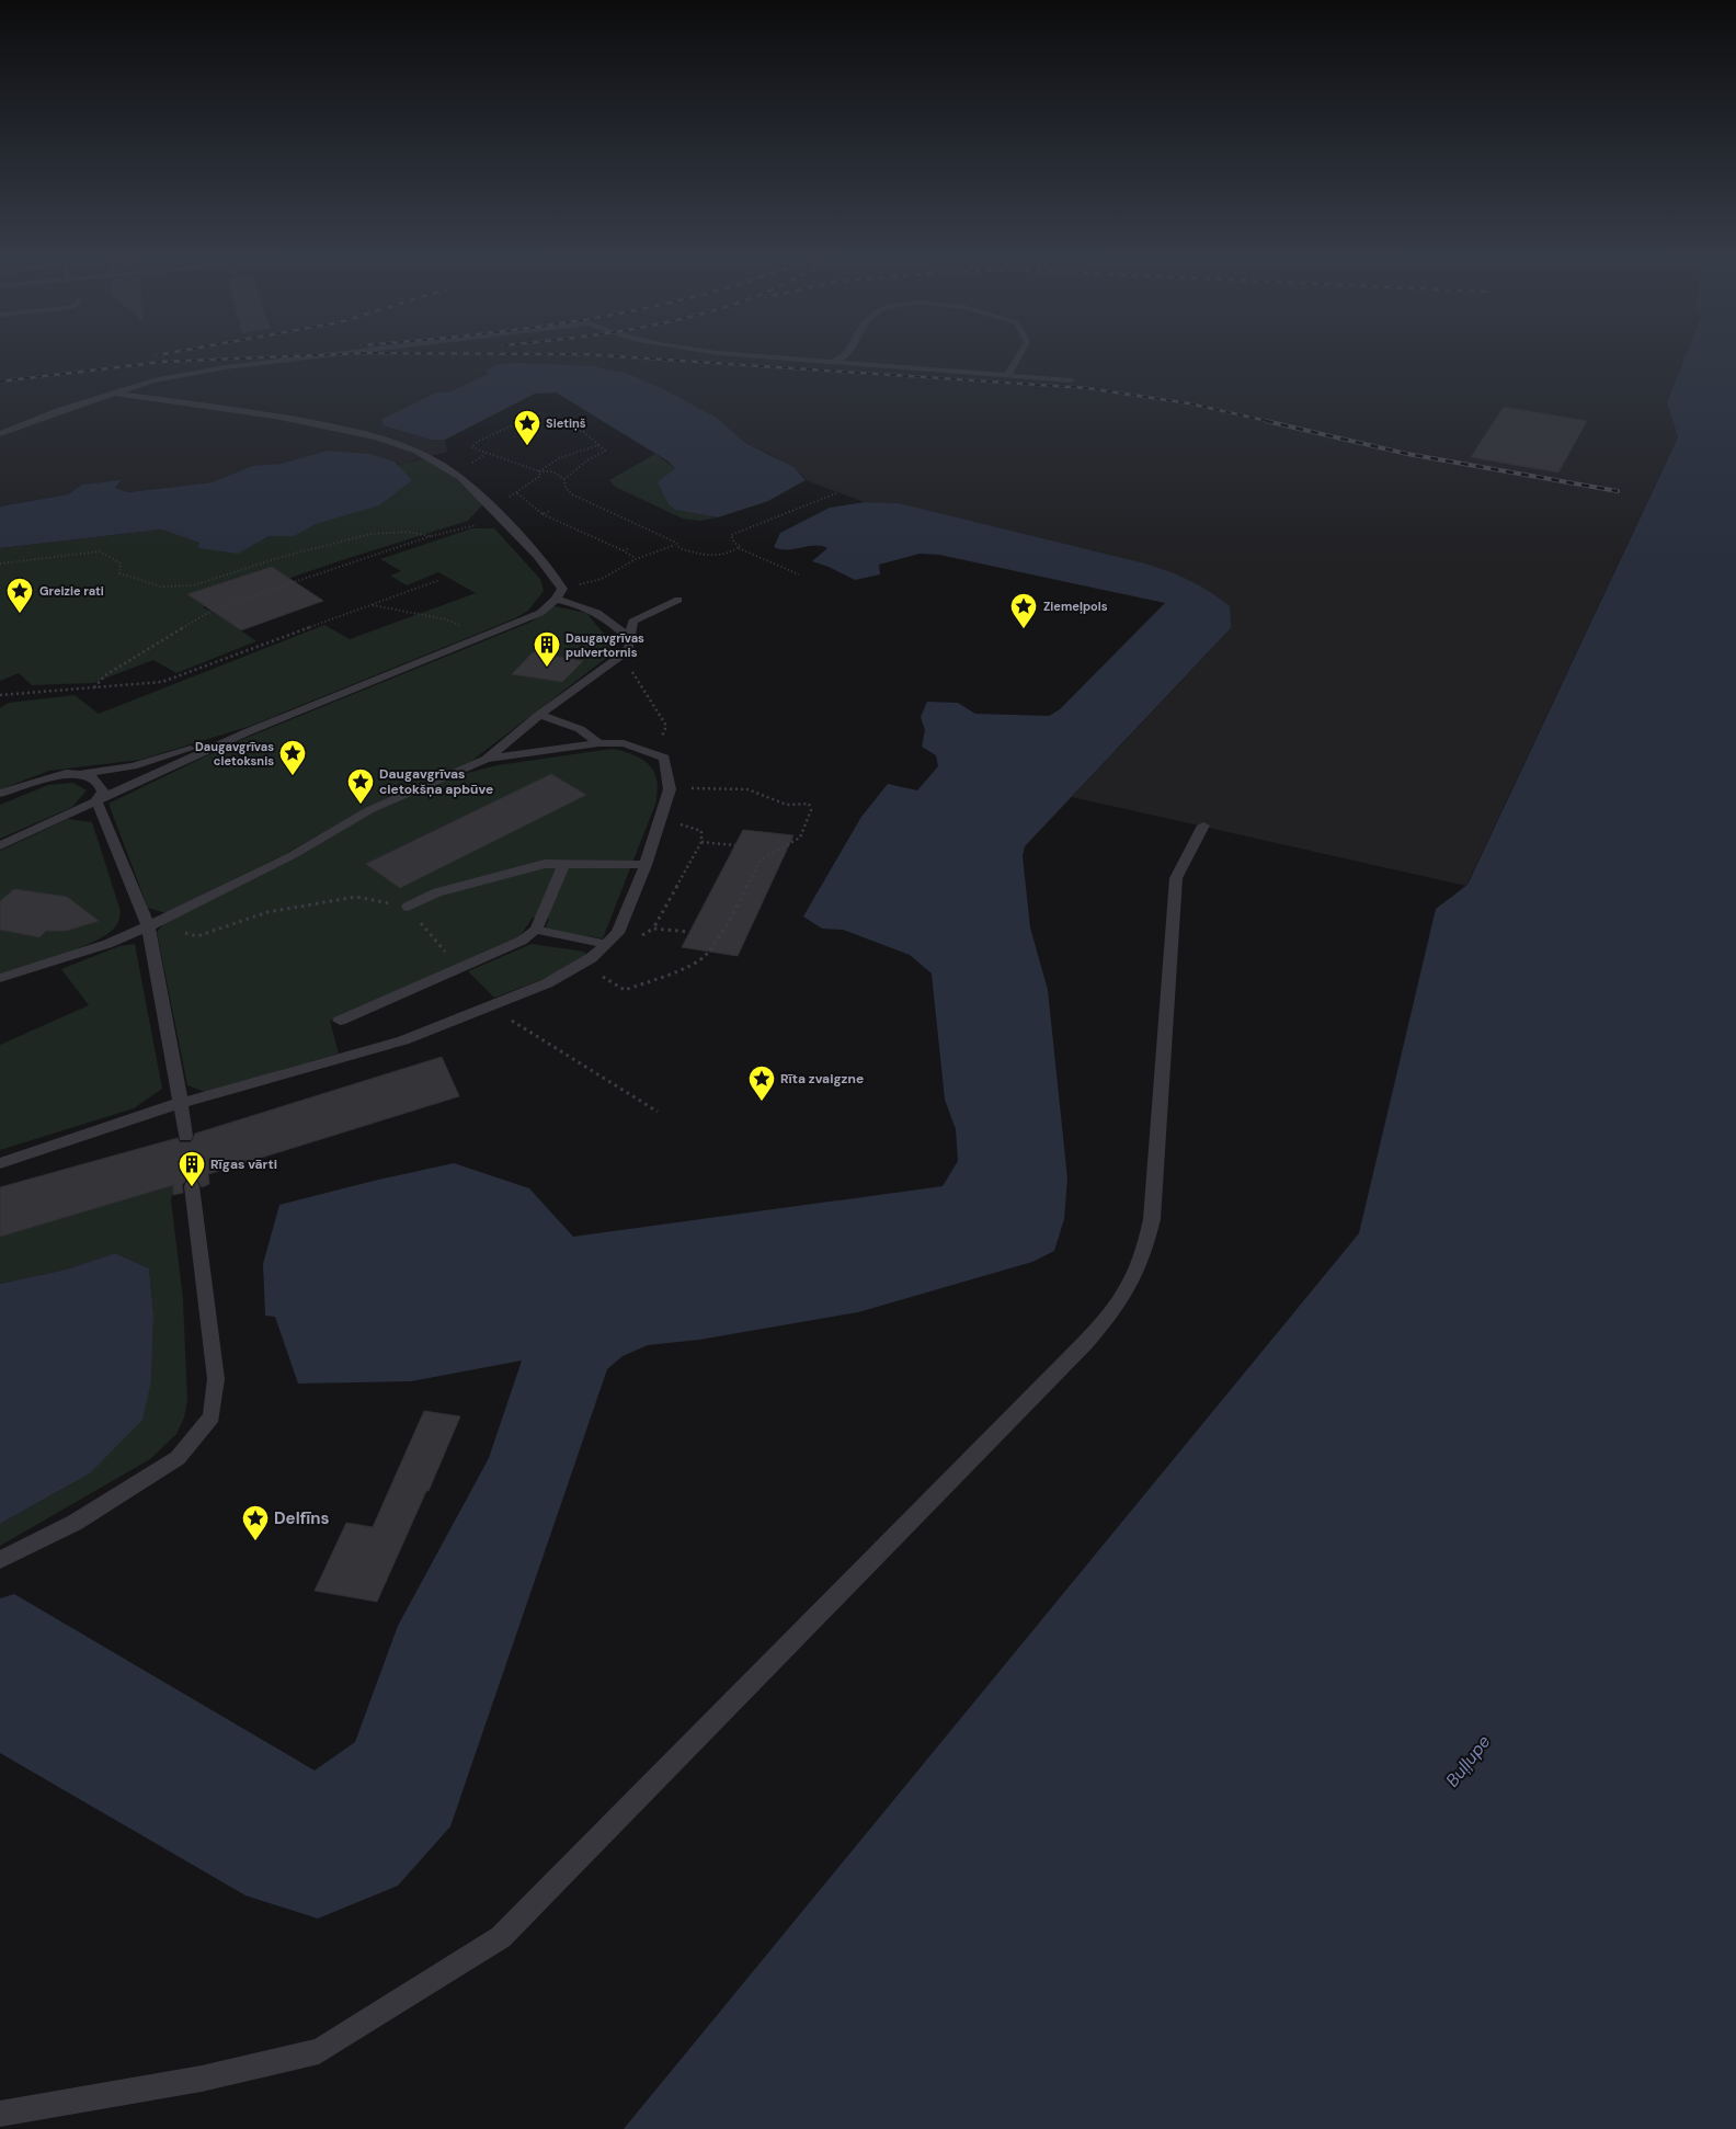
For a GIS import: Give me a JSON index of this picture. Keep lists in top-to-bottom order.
{
  "water": ["Buļļupe"],
  "places": {
    "place": [
      "Sietiņš",
      "Greizie rati",
      "Ziemeļpols",
      "Daugavgrīvas cietoksnis",
      "Daugavgrīvas cietokšņa apbūve",
      "Rīta zvaigzne",
      "Delfīns"
    ],
    "building": ["Daugavgrīvas pulvertornis", "Rīgas vārti"]
  }
}
